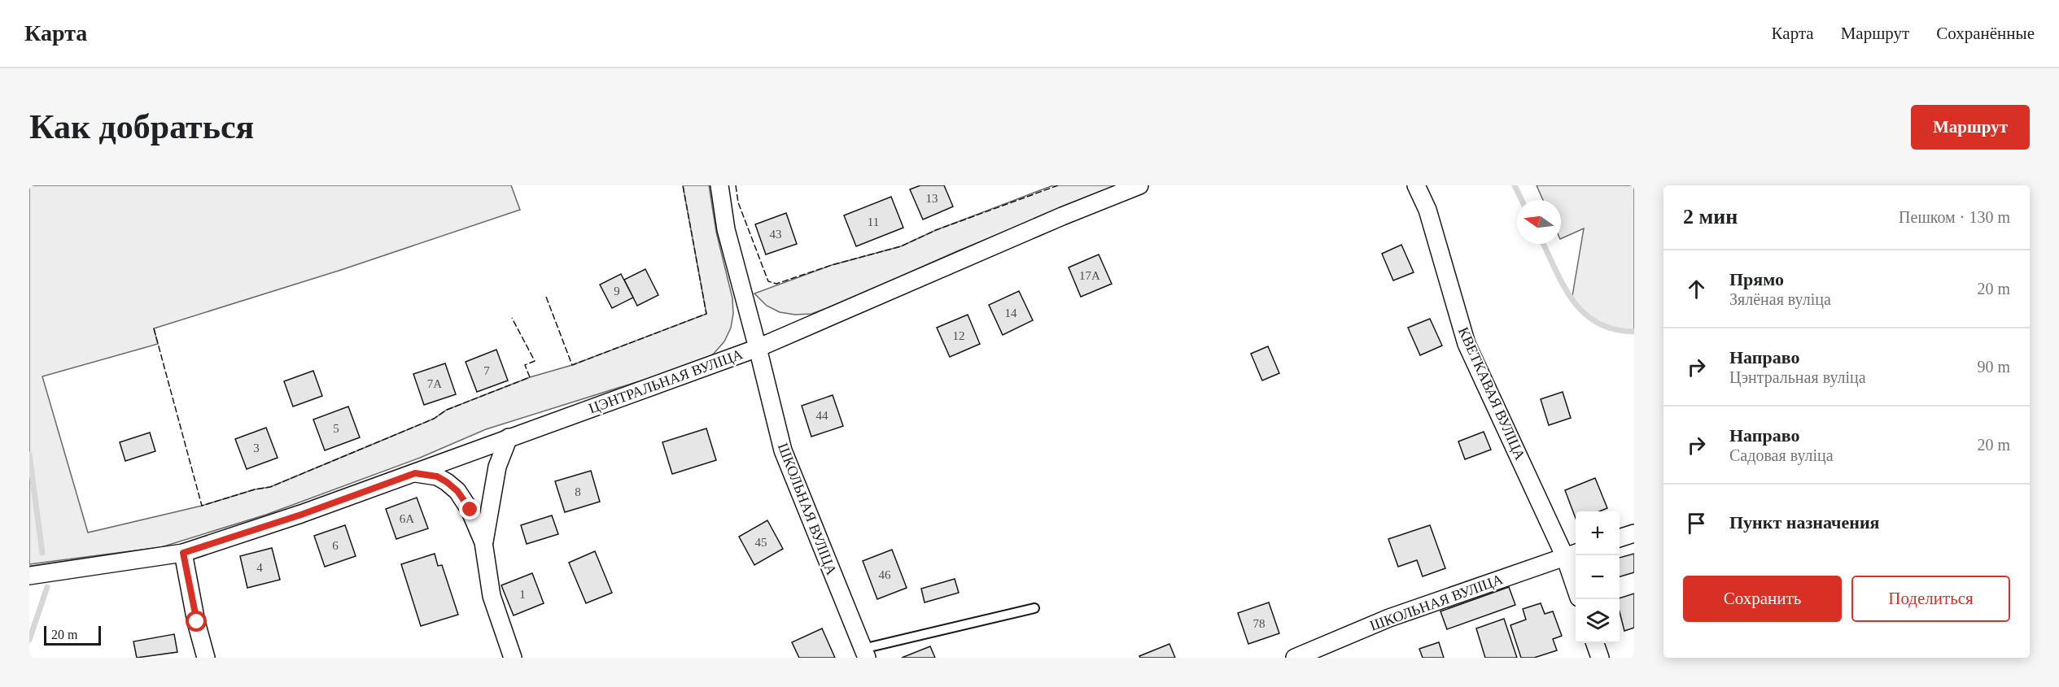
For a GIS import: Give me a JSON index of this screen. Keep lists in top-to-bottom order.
{
  "streets": {
    "street": ["ЦЭНТРАЛЬНАЯ ВУЛІЦА", "КВЕТКАВАЯ ВУЛІЦА", "ШКОЛЬНАЯ ВУЛІЦА"]
  },
  "crossings": [
    ["ЦЭНТРАЛЬНАЯ ВУЛІЦА", "ШКОЛЬНАЯ ВУЛІЦА"],
    ["КВЕТКАВАЯ ВУЛІЦА", "ШКОЛЬНАЯ ВУЛІЦА"]
  ],
  "house_numbers": [
    "13",
    "11",
    "43",
    "17А",
    "9",
    "14",
    "12",
    "7",
    "7А",
    "44",
    "5",
    "3",
    "8",
    "6А",
    "45",
    "6",
    "4",
    "46",
    "1",
    "78"
  ],
  "scale_bar": "20 m",
  "north": "left",
  "page": {
    "header": "Карта",
    "nav": ["Карта", "Маршрут", "Сохранённые"],
    "buttons": [
      "Маршрут",
      ["Сохранить", "Поделиться"]
    ],
    "title": "Как добраться",
    "heading": ["2 мин", "Пешком · 130 m"],
    "list": [
      ["Прямо", "Зялёная вуліца", "20 m"],
      ["Направо", "Цэнтральная вуліца", "90 m"],
      ["Направо", "Садовая вуліца", "20 m"],
      "Пункт назначения"
    ],
    "map_buttons": ["+", "−"],
    "scale": "20 m"
  }
}
